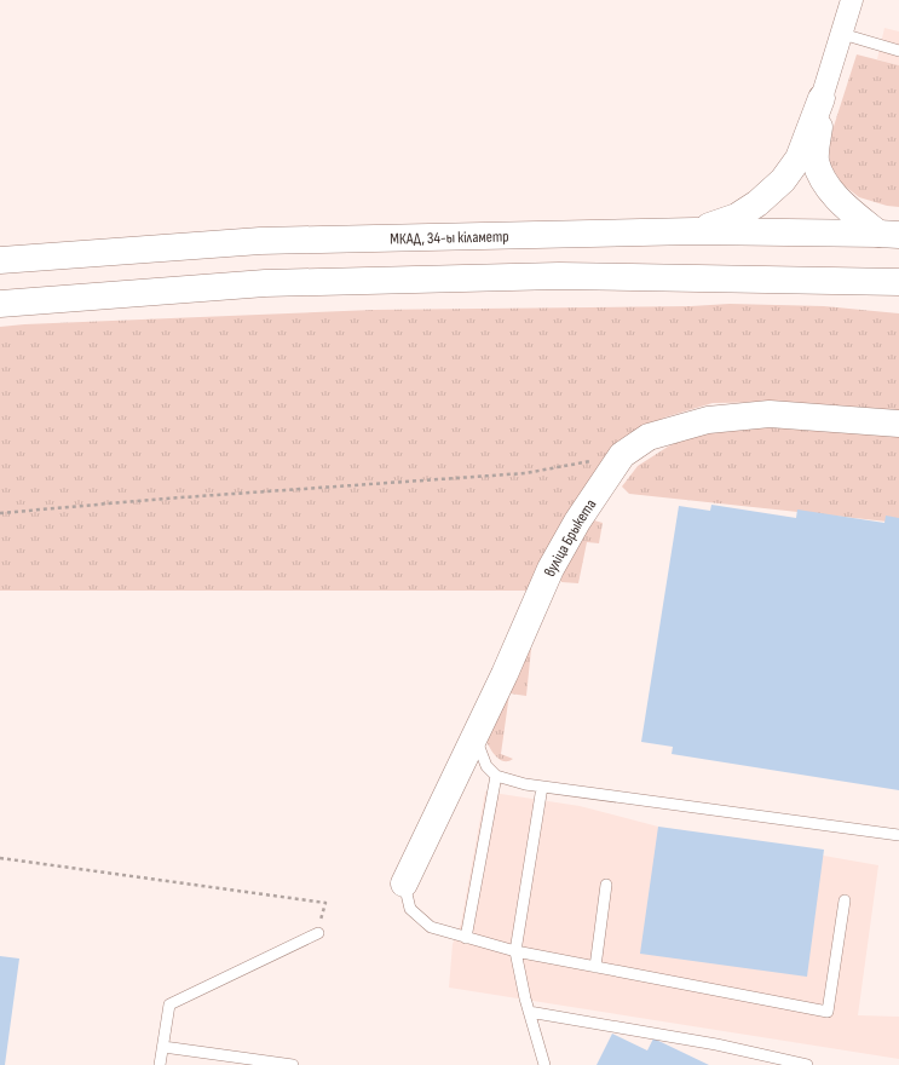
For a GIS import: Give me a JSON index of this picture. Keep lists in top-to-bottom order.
{
  "streets": {
    "main road": ["МКАД, 34-ы кіламетр", "вуліца Брыкета"]
  }
}
